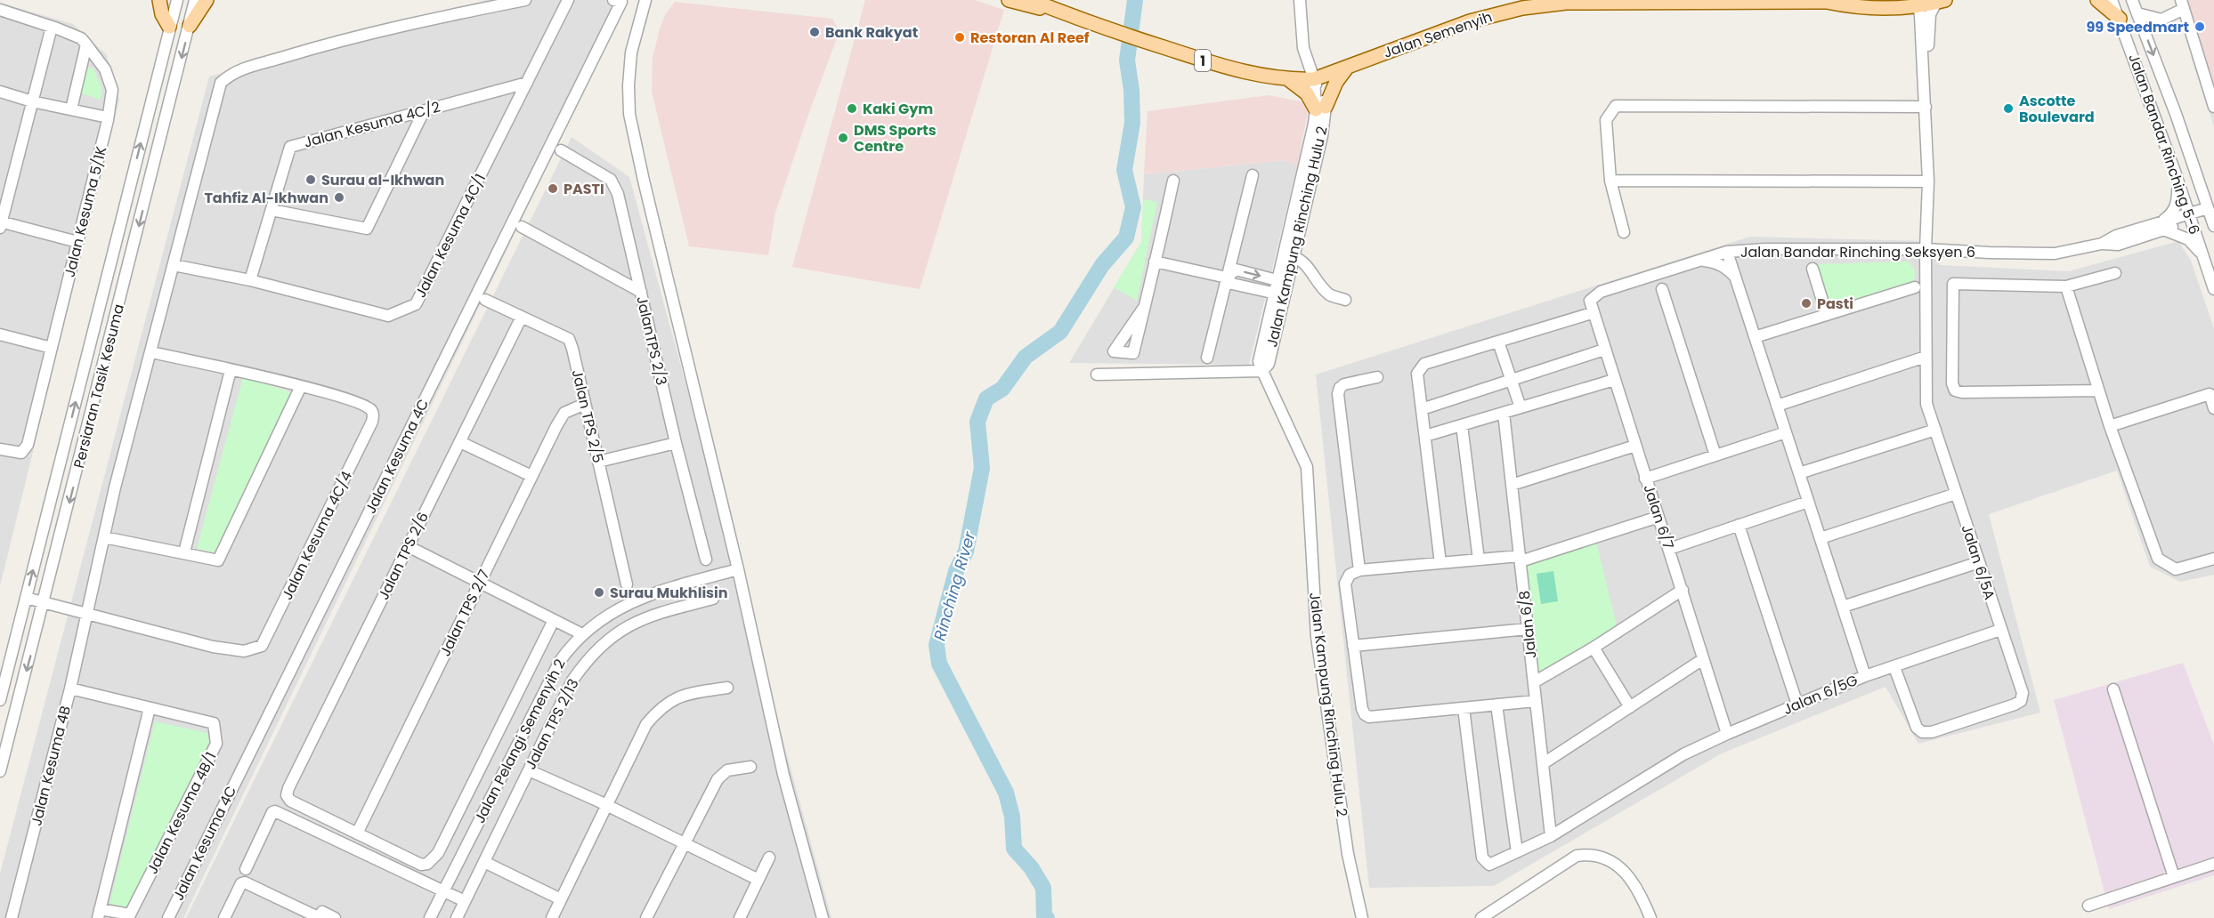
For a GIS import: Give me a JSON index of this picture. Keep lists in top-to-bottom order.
{
  "streets": {
    "main road": ["Jalan Semenyih", "1"],
    "street": [
      "Jalan Kesuma 4C/2",
      "Jalan Bandar Rinching 5-6",
      "Jalan Kesuma 5/1K",
      "Jalan Kesuma 4C/1",
      "Jalan Kampung Rinching Hulu 2",
      "Jalan Bandar Rinching Seksyen 6",
      "JalanTPS 2/3",
      "Persiaran Tasik Kesuma",
      "Jalan TPS 2/5",
      "Jalan Kesuma 4C",
      "Jalan 6/7",
      "Jalan Kesuma 4C/4",
      "Jalan TPS 2/6",
      "Jalan 6/5A",
      "Jalan TPS 2/7",
      "Jalan 6/8",
      "Jalan 6/5G",
      "Jalan TPS 2/13",
      "Jalan Pelangi Semenyih 2",
      "Jalan Kesuma 4B",
      "Jalan Kesuma 4B/1"
    ]
  },
  "crossings": [
    ["Jalan Semenyih", "Jalan Kampung Rinching Hulu 2"],
    ["Jalan Kesuma 4C/2", "Jalan Kesuma 4C/1"],
    ["Jalan Bandar Rinching 5-6", "Jalan Bandar Rinching Seksyen 6"],
    ["Jalan Bandar Rinching Seksyen 6", "Jalan 6/7"],
    ["Jalan Bandar Rinching Seksyen 6", "Jalan 6/5A"],
    ["Jalan Bandar Rinching Seksyen 6", "Jalan 6/5G"],
    ["Persiaran Tasik Kesuma", "Jalan Kesuma 4C/4"],
    ["Jalan TPS 2/5", "Jalan TPS 2/6"],
    ["Jalan TPS 2/5", "Jalan TPS 2/7"],
    ["Jalan 6/7", "Jalan 6/5G"],
    ["Jalan Kesuma 4C/4", "Jalan Kesuma 4B"],
    ["Jalan TPS 2/6", "Jalan TPS 2/7"],
    ["Jalan 6/8", "Jalan 6/5G"],
    ["Jalan Kesuma 4B", "Jalan Kesuma 4B/1"]
  ],
  "water": ["Rinching River"],
  "places": [
    "99 Speedmart",
    "Bank Rakyat",
    "Restoran Al Reef",
    "Kaki Gym",
    "Ascotte Boulevard",
    "DMS Sports Centre",
    "Surau al-Ikhwan",
    "PASTI",
    "Tahfiz Al-Ikhwan",
    "Pasti",
    "Surau Mukhlisin"
  ]
}
